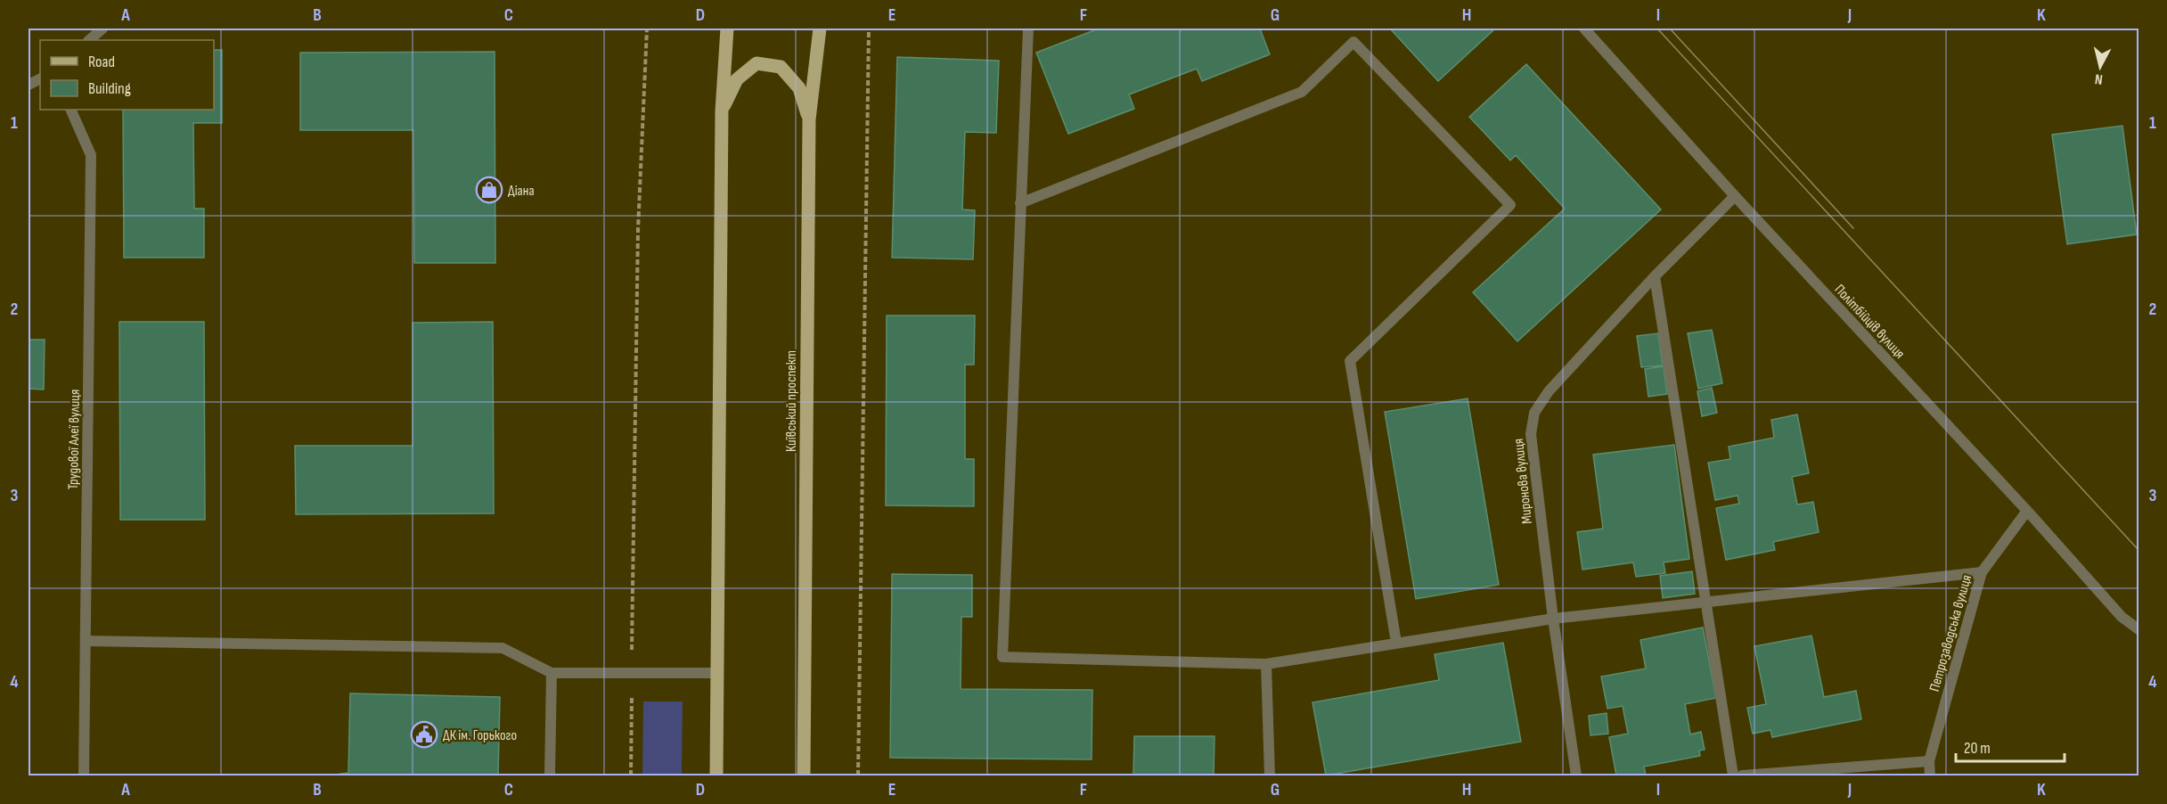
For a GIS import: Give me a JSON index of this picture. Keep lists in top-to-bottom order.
{
  "streets": {
    "main road": ["Київський проспект"],
    "street": [
      "Політбійців вулиця",
      "Трудової Алеї вулиця",
      "Миронова вулиця",
      "Петрозаводська вулиця"
    ]
  },
  "crossings": [
    ["Політбійців вулиця", "Миронова вулиця"],
    ["Політбійців вулиця", "Петрозаводська вулиця"]
  ],
  "places": {
    "shop": ["Діана"],
    "public building": ["ДК ім. Горького"]
  },
  "legend": ["Road", "Building"],
  "scale_bar": "20 m",
  "north": "bottom",
  "grid": {
    "columns": [
      "A",
      "B",
      "C",
      "D",
      "E",
      "F",
      "G",
      "H",
      "I",
      "J",
      "K"
    ],
    "rows": [
      "1",
      "2",
      "3",
      "4"
    ]
  }
}
